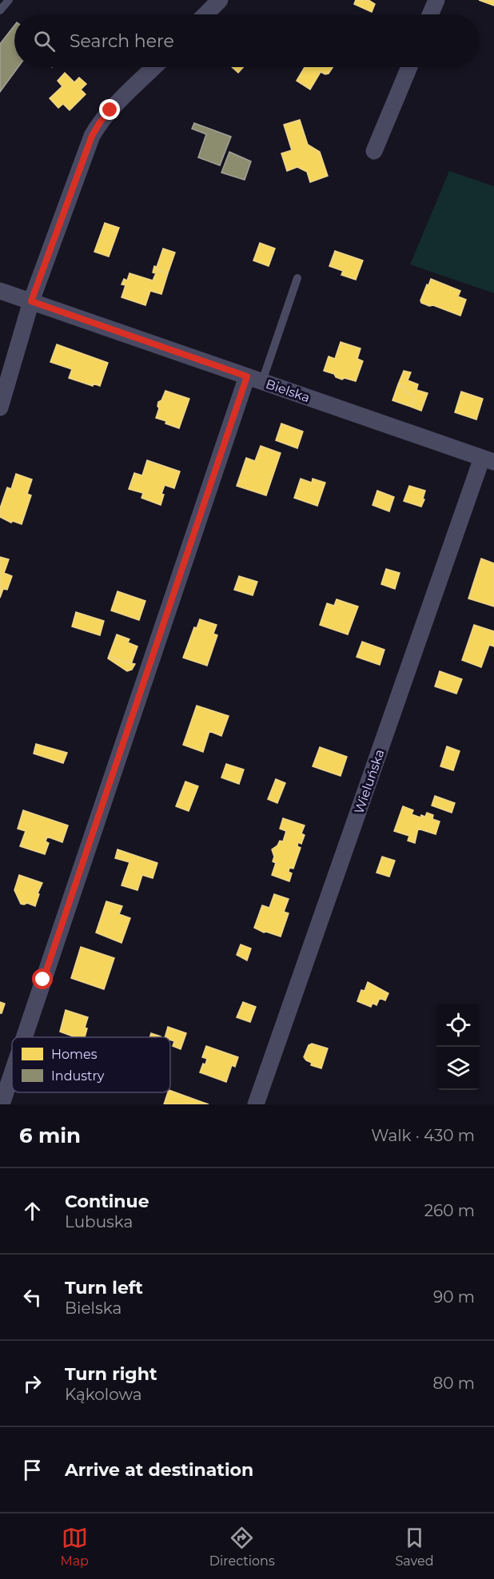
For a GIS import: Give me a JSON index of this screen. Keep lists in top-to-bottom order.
{
  "streets": {
    "street": ["Bielska", "Wieluńska"]
  },
  "crossings": [
    ["Bielska", "Wieluńska"]
  ],
  "legend": ["Homes", "Industry"],
  "page": {
    "search": "Search here",
    "heading": ["6 min", "Walk · 430 m"],
    "list": [
      ["Continue", "Lubuska", "260 m"],
      ["Turn left", "Bielska", "90 m"],
      ["Turn right", "Kąkolowa", "80 m"],
      "Arrive at destination"
    ],
    "nav": ["Map", "Directions", "Saved"]
  }
}
